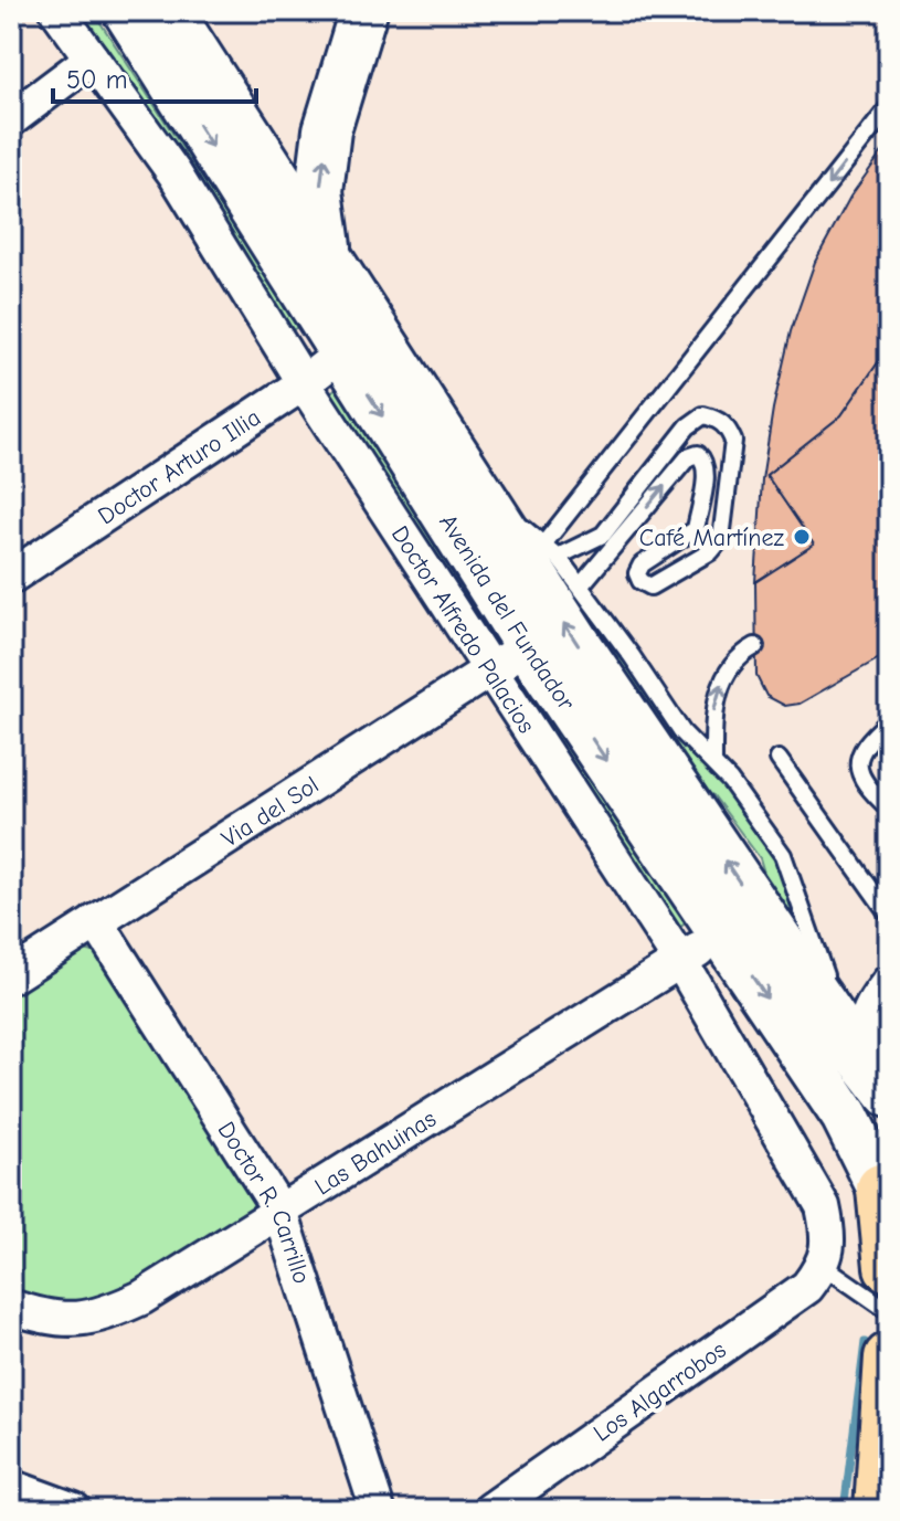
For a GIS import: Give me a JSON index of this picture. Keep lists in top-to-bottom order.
{
  "streets": {
    "main road": ["Avenida del Fundador"],
    "street": [
      "Doctor Arturo Illia",
      "Doctor Alfredo Palacios",
      "Via del Sol",
      "Las Bahuinas",
      "Doctor R. Carrillo",
      "Los Algarrobos"
    ]
  },
  "crossings": [
    ["Doctor Arturo Illia", "Avenida del Fundador"],
    ["Doctor Arturo Illia", "Doctor Alfredo Palacios"],
    ["Avenida del Fundador", "Doctor Alfredo Palacios"],
    ["Avenida del Fundador", "Via del Sol"],
    ["Avenida del Fundador", "Las Bahuinas"],
    ["Doctor Alfredo Palacios", "Via del Sol"],
    ["Doctor Alfredo Palacios", "Las Bahuinas"],
    ["Doctor Alfredo Palacios", "Los Algarrobos"],
    ["Via del Sol", "Doctor R. Carrillo"],
    ["Las Bahuinas", "Doctor R. Carrillo"]
  ],
  "places": ["Café Martínez"],
  "scale_bar": "50 m"
}
